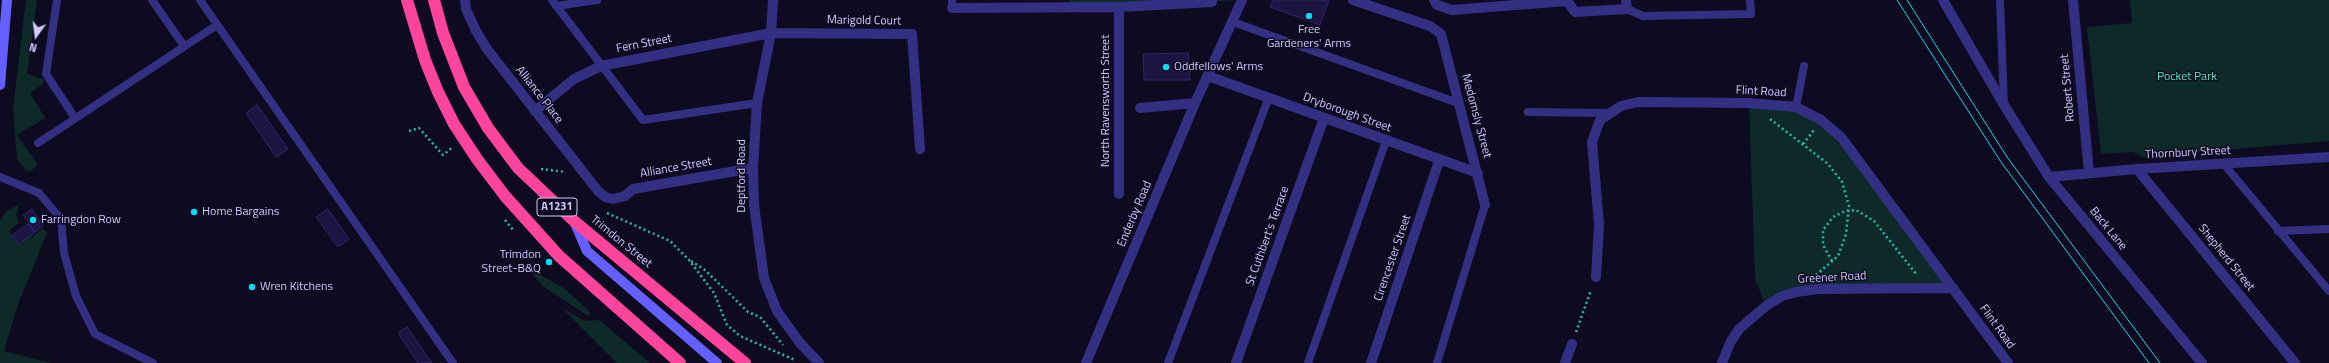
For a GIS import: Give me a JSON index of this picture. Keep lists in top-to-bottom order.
{
  "streets": {
    "highway": ["A1231", "Trimdon Street"],
    "street": [
      "Marigold Court",
      "Fern Street",
      "Robert Street",
      "Flint Road",
      "Alliance Place",
      "North Ravensworth Street",
      "Dryborough Street",
      "Medomsly Street",
      "Thornbury Street",
      "Alliance Street",
      "Deptford Road",
      "Enderby Road",
      "Back Lane",
      "St Cuthbert's Terrace",
      "Cirencester Street",
      "Shepherd Street",
      "Greener Road"
    ]
  },
  "crossings": [
    ["Marigold Court", "Fern Street"],
    ["Marigold Court", "Deptford Road"],
    ["Fern Street", "Alliance Place"],
    ["Fern Street", "Deptford Road"],
    ["Robert Street", "Thornbury Street"],
    ["Flint Road", "Greener Road"],
    ["Alliance Place", "Alliance Street"],
    ["Dryborough Street", "Medomsly Street"],
    ["Dryborough Street", "Enderby Road"],
    ["Dryborough Street", "St Cuthbert's Terrace"],
    ["Dryborough Street", "Cirencester Street"],
    ["Thornbury Street", "Back Lane"],
    ["Thornbury Street", "Shepherd Street"],
    ["Alliance Street", "Deptford Road"]
  ],
  "parks": ["Pocket Park"],
  "places": [
    "Free Gardeners' Arms",
    "Oddfellows' Arms",
    "Home Bargains",
    "Farringdon Row",
    "Trimdon Street-B&Q",
    "Wren Kitchens"
  ],
  "north": "bottom"
}
